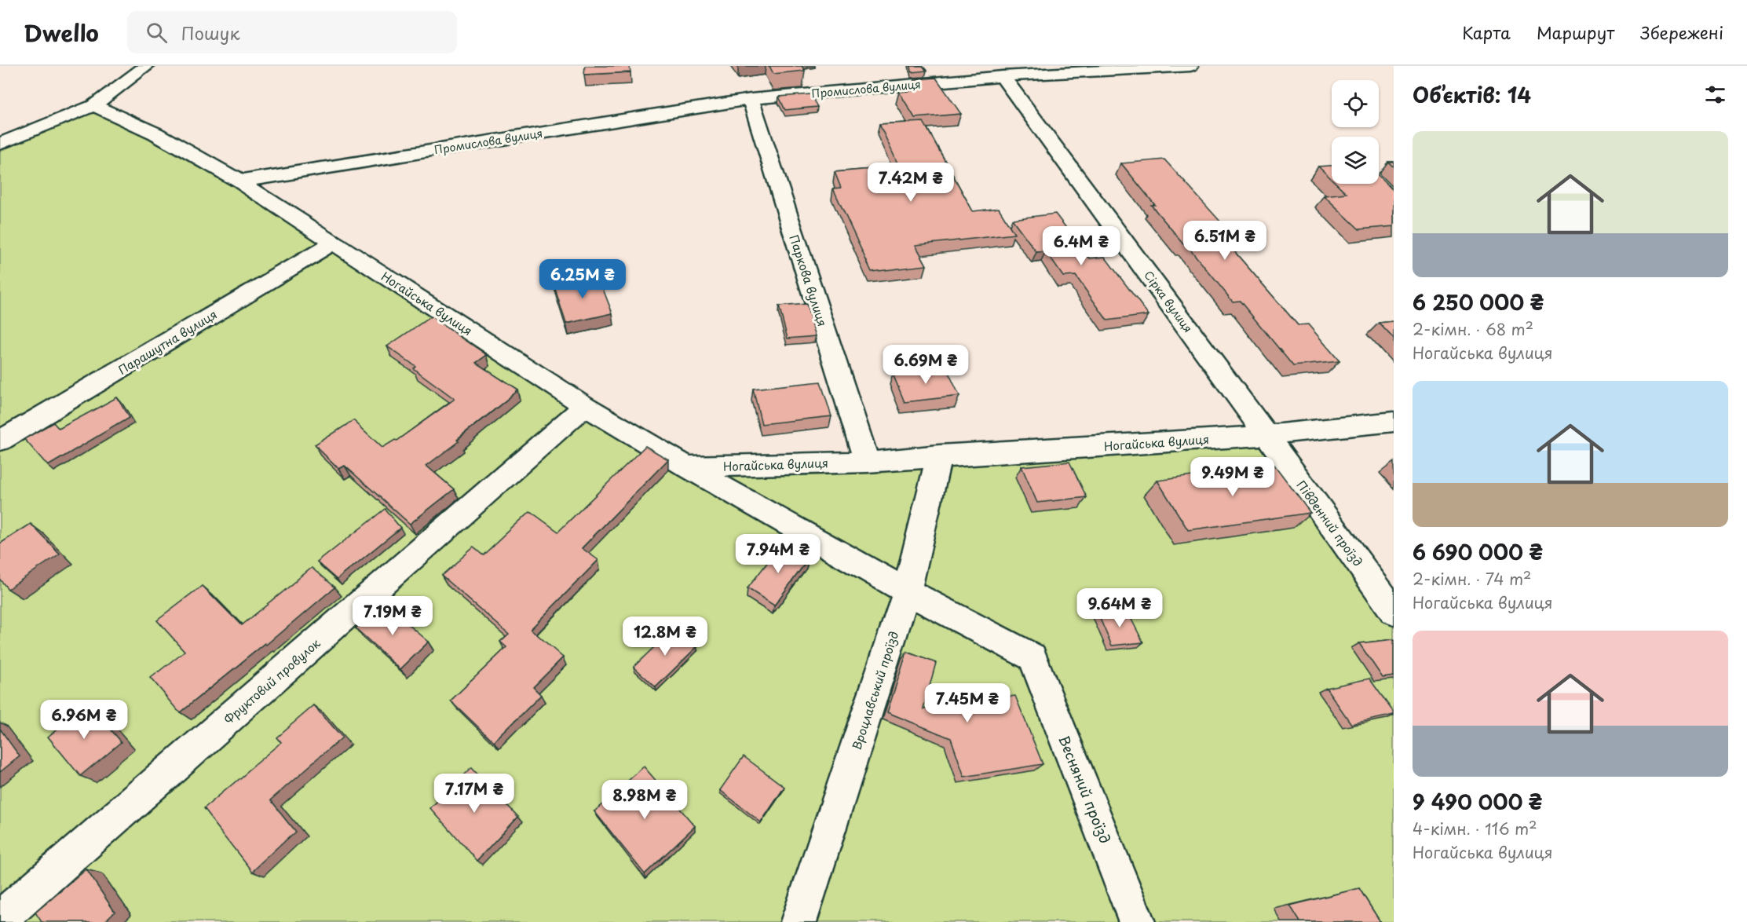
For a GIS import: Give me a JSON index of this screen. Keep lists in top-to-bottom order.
{
  "streets": {
    "street": [
      "Промислова вулиця",
      "Паркова вулиця",
      "Сірка вулиця",
      "Ногайська вулиця",
      "Парашутна вулиця",
      "Південний проїзд",
      "Фруктовий провулок",
      "Вроцлавський проїзд",
      "Весняний проїзд"
    ]
  },
  "crossings": [
    ["Промислова вулиця", "Паркова вулиця"],
    ["Промислова вулиця", "Сірка вулиця"],
    ["Промислова вулиця", "Ногайська вулиця"],
    ["Паркова вулиця", "Ногайська вулиця"],
    ["Сірка вулиця", "Ногайська вулиця"],
    ["Сірка вулиця", "Південний проїзд"],
    ["Ногайська вулиця", "Парашутна вулиця"],
    ["Ногайська вулиця", "Південний проїзд"],
    ["Ногайська вулиця", "Фруктовий провулок"],
    ["Ногайська вулиця", "Вроцлавський проїзд"],
    ["Вроцлавський проїзд", "Весняний проїзд"]
  ],
  "page": {
    "header": "Dwello",
    "search": "Пошук",
    "nav": ["Карта", "Маршрут", "Збережені"],
    "heading": "Об’єктів: 14",
    "list": [
      {
        "name": "6 250 000 ₴",
        "note": "2-кімн. · 68 m² · Ногайська вулиця"
      },
      {
        "name": "6 690 000 ₴",
        "note": "2-кімн. · 74 m² · Ногайська вулиця"
      },
      {
        "name": "9 490 000 ₴",
        "note": "4-кімн. · 116 m² · Ногайська вулиця"
      }
    ],
    "price": [
      "7.42M ₴",
      "6.51M ₴",
      "6.4M ₴",
      "6.25M ₴",
      "6.69M ₴",
      "9.49M ₴",
      "7.94M ₴",
      "9.64M ₴",
      "7.19M ₴",
      "12.8M ₴",
      "7.45M ₴",
      "6.96M ₴",
      "7.17M ₴",
      "8.98M ₴"
    ]
  }
}
